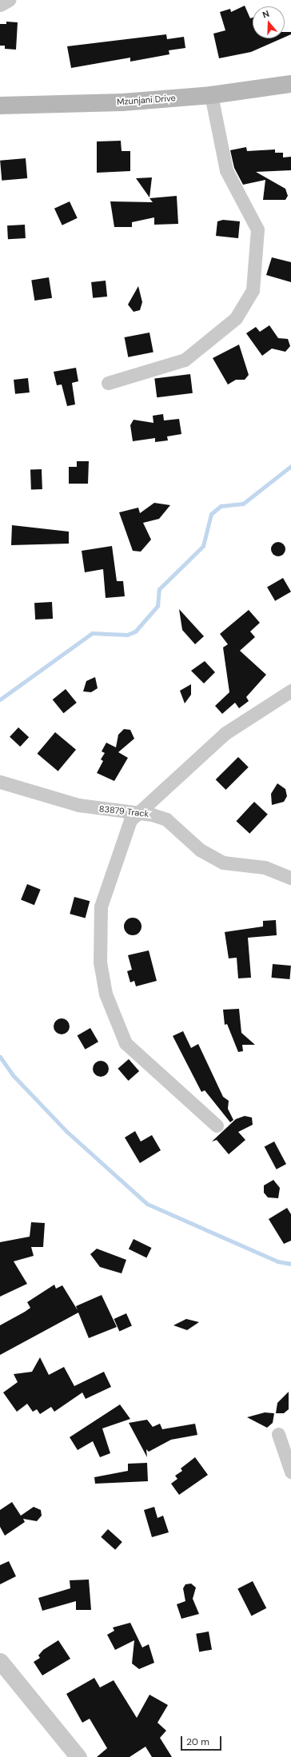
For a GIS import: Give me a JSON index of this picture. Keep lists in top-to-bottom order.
{
  "streets": {
    "main road": ["Mzunjani Drive"],
    "street": ["83879 Track"]
  },
  "scale_bar": "20 m",
  "north": "top"
}
